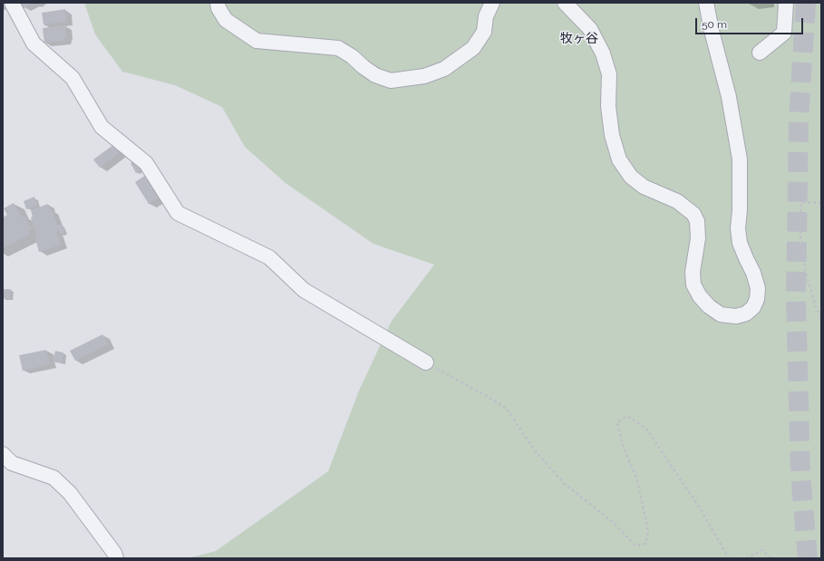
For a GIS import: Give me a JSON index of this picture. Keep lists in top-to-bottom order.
{
  "districts": ["牧ヶ谷"],
  "scale_bar": "50 m"
}
